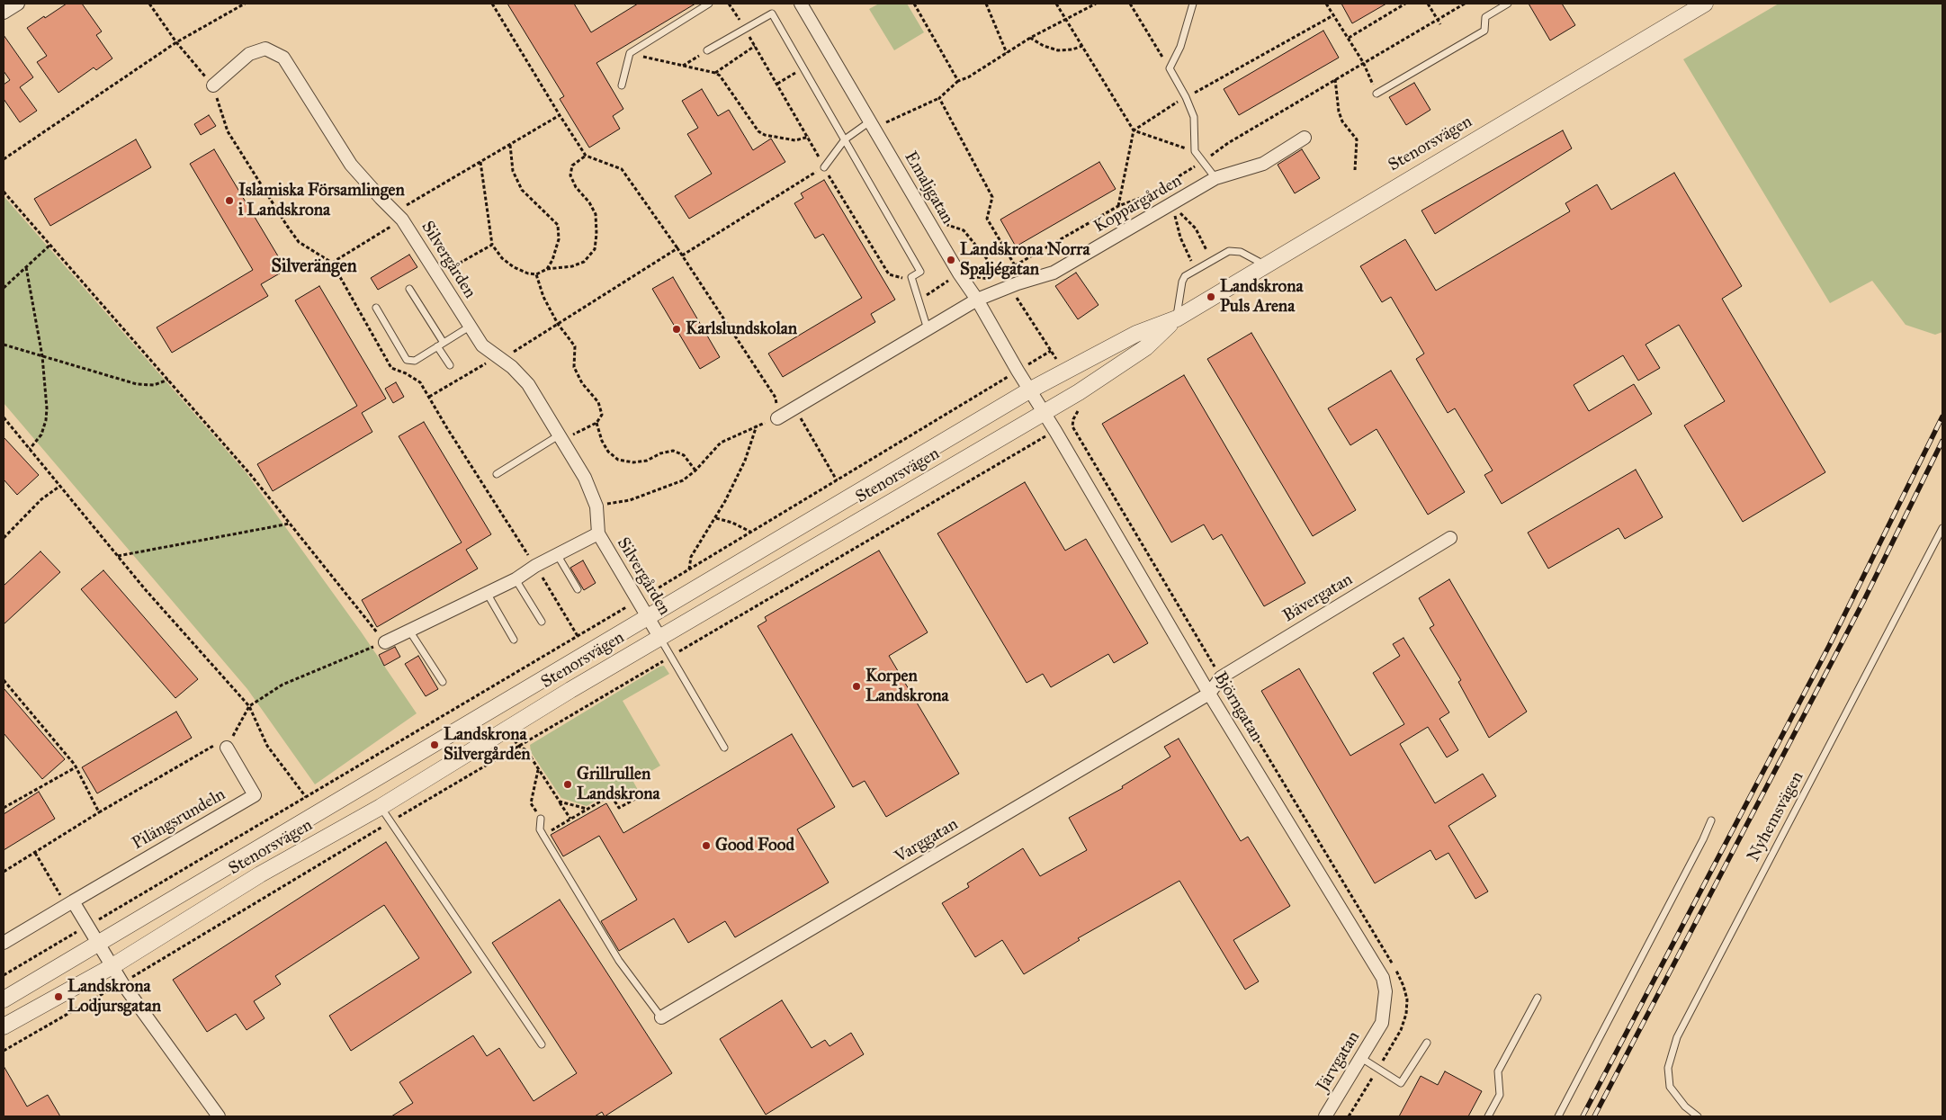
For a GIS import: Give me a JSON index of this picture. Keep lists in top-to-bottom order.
{
  "streets": {
    "street": [
      "Stenorsvägen",
      "Emaljgatan",
      "Koppargården",
      "Silvergården",
      "Bävergatan",
      "Björngatan",
      "Pilängsrundeln",
      "Varggatan",
      "Järvgatan"
    ],
    "lane": ["Nyhemsvägen"]
  },
  "crossings": [
    ["Stenorsvägen", "Emaljgatan"],
    ["Stenorsvägen", "Silvergården"],
    ["Stenorsvägen", "Björngatan"],
    ["Emaljgatan", "Koppargården"],
    ["Emaljgatan", "Björngatan"],
    ["Bävergatan", "Björngatan"],
    ["Bävergatan", "Varggatan"],
    ["Björngatan", "Varggatan"],
    ["Björngatan", "Järvgatan"]
  ],
  "districts": ["Silverängen"],
  "places": [
    "Islamiska Församlingen i Landskrona",
    "Landskrona Norra Spaljégatan",
    "Landskrona Puls Arena",
    "Karlslundskolan",
    "Korpen Landskrona",
    "Landskrona Silvergården",
    "Grillrullen Landskrona",
    "Good Food",
    "Landskrona Lodjursgatan"
  ]
}
